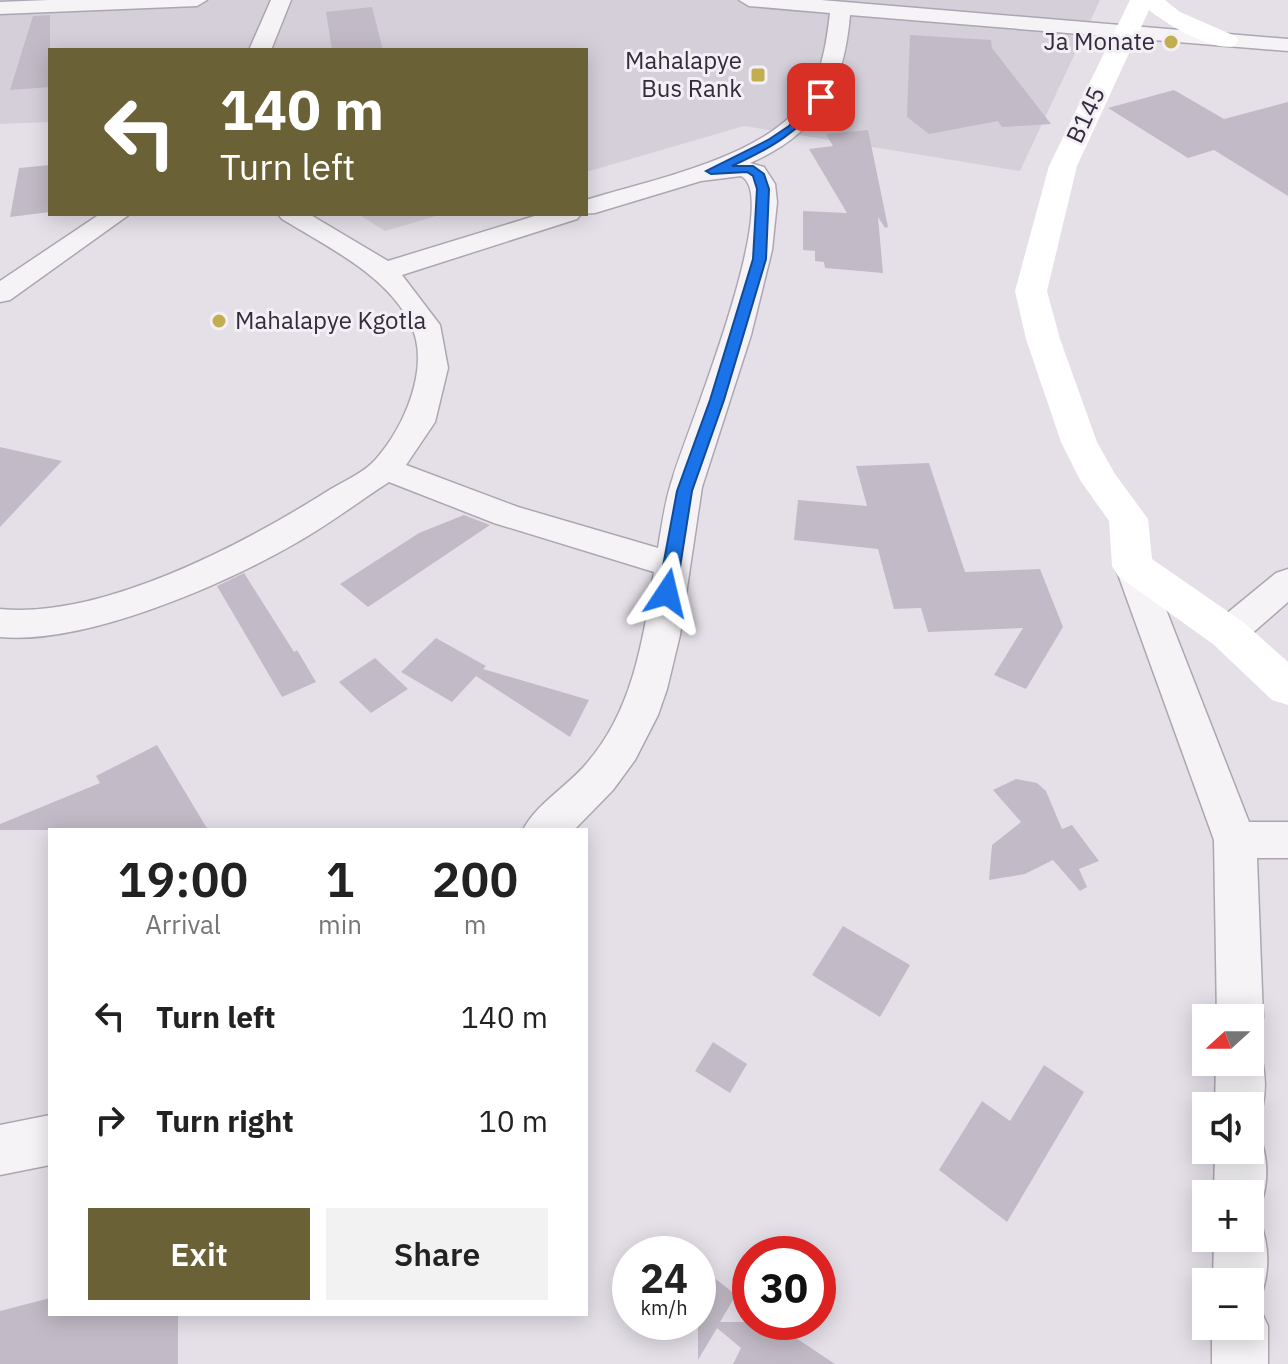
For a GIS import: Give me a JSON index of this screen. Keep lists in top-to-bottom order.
{
  "streets": {
    "main road": ["B145"]
  },
  "places": {
    "other": ["Ja Monate", "Mahalapye Kgotla"],
    "transit": ["Mahalapye Bus Rank"]
  },
  "north": "left",
  "page": {
    "turn": ["140 m", "Turn left"],
    "eta": [
      "19:00",
      "Arrival",
      "1",
      "min",
      "200",
      "m"
    ],
    "list": [
      {
        "name": "Turn left",
        "value": "140 m"
      },
      {
        "name": "Turn right",
        "value": "10 m"
      }
    ],
    "map_buttons": ["+", "−"],
    "buttons": ["Exit", "Share"],
    "speed": "24 km/h",
    "limit": "30"
  }
}
